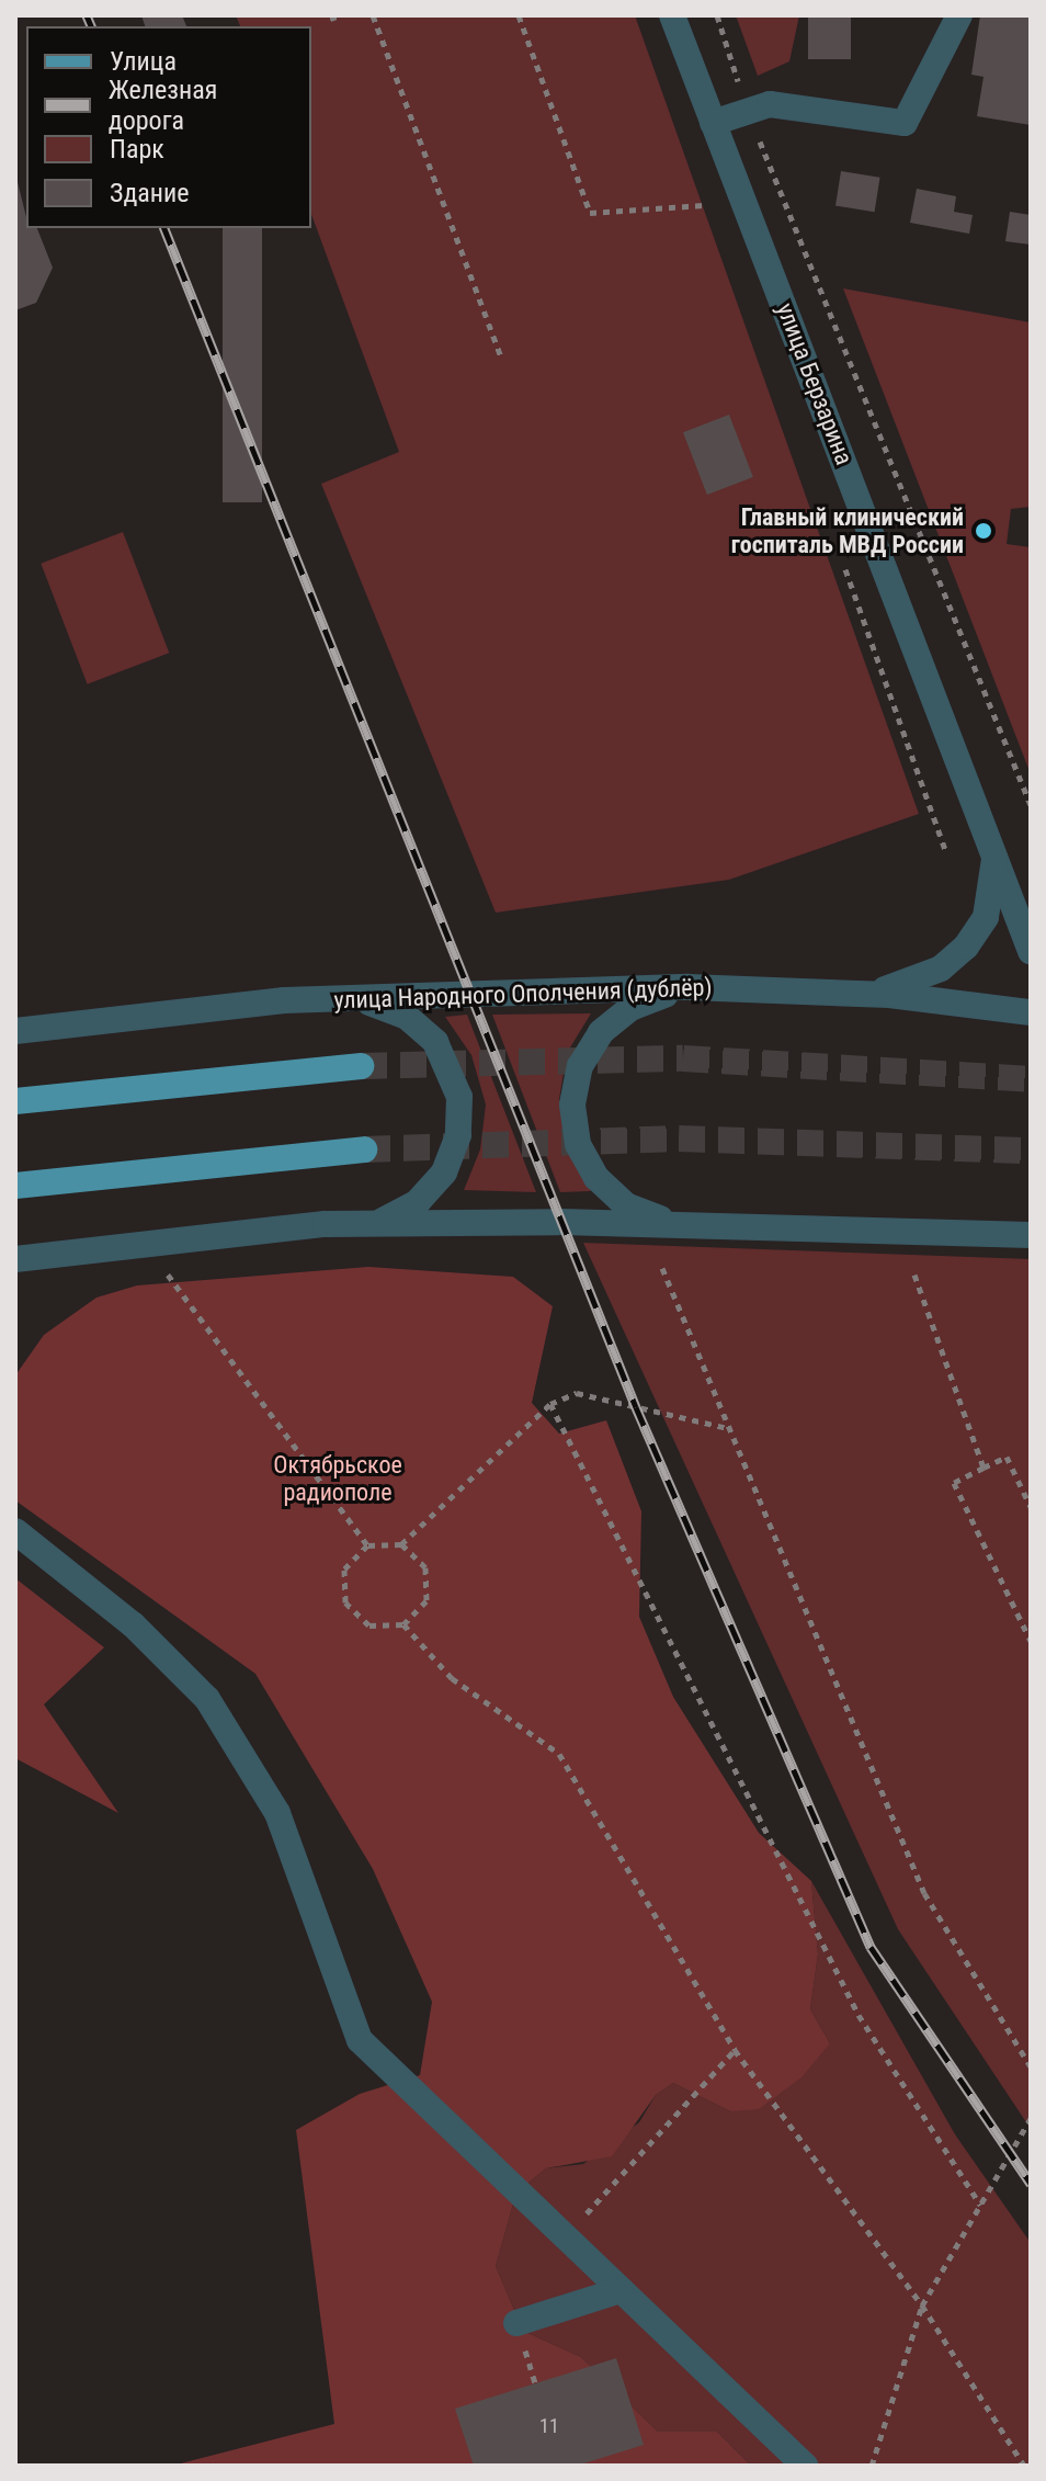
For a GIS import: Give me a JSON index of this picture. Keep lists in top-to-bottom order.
{
  "streets": {
    "street": ["улица Берзарина", "улица Народного Ополчения (дублёр)"]
  },
  "parks": ["Октябрьское радиополе"],
  "places": ["Главный клинический госпиталь МВД России"],
  "house_numbers": ["11"],
  "legend": [
    "Улица",
    "Железная дорога",
    "Парк",
    "Здание"
  ]
}
